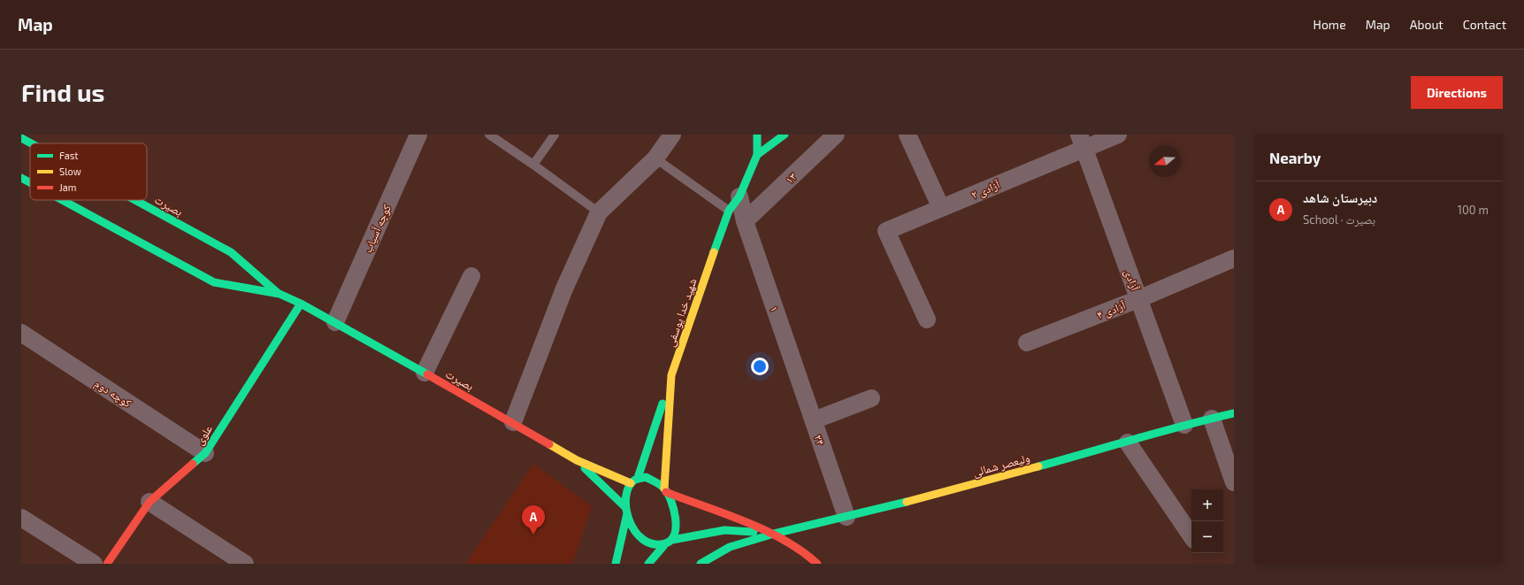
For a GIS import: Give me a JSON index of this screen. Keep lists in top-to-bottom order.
{
  "streets": {
    "street": [
      "۱۳",
      "آزادی ۲",
      "بصیرت",
      "کوچه آسیاب",
      "آزادی",
      "۱",
      "آزادی ۴",
      "شهید خدا یوسفی",
      "کوچه دوم",
      "علوی",
      "۲۴",
      "ولیعصر شمالی"
    ]
  },
  "crossings": [
    ["۱۳", "۱"],
    ["آزادی ۲", "آزادی"],
    ["بصیرت", "کوچه آسیاب"],
    ["بصیرت", "شهید خدا یوسفی"],
    ["بصیرت", "علوی"],
    ["آزادی", "آزادی ۴"],
    ["آزادی", "ولیعصر شمالی"],
    ["۱", "شهید خدا یوسفی"],
    ["۱", "۲۴"],
    ["کوچه دوم", "علوی"],
    ["۲۴", "ولیعصر شمالی"]
  ],
  "legend": ["Fast", "Slow", "Jam"],
  "north": "left",
  "page": {
    "header": "Map",
    "nav": [
      "Home",
      "Map",
      "About",
      "Contact"
    ],
    "buttons": "Directions",
    "title": "Find us",
    "heading": "Nearby",
    "list": [
      {
        "mark": "A",
        "name": "دبیرستان شاهد",
        "note": "School · بصیرت",
        "value": "100 m"
      }
    ],
    "map_buttons": ["+", "−"],
    "pins": "A"
  }
}
